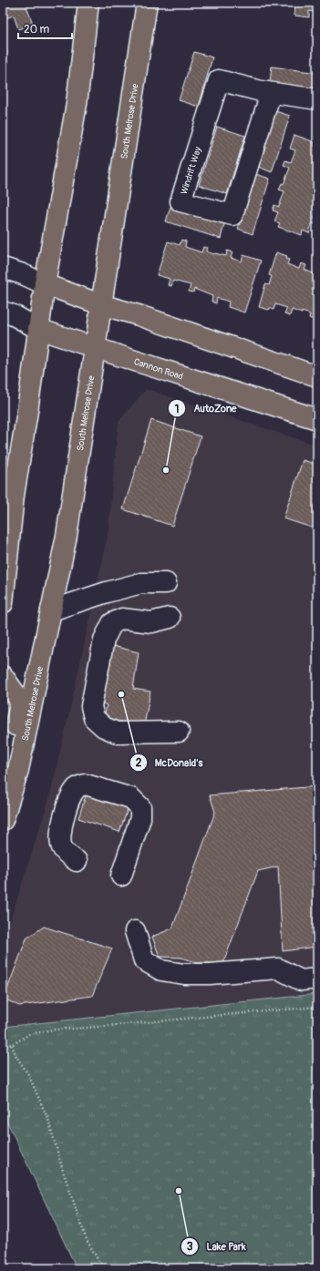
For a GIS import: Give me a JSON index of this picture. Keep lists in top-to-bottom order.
{
  "streets": {
    "main road": ["South Melrose Drive", "Cannon Road"],
    "street": ["Windrift Way"]
  },
  "crossings": [
    ["South Melrose Drive", "Cannon Road"]
  ],
  "places": ["AutoZone", "McDonald's", "Lake Park"],
  "scale_bar": "20 m"
}
